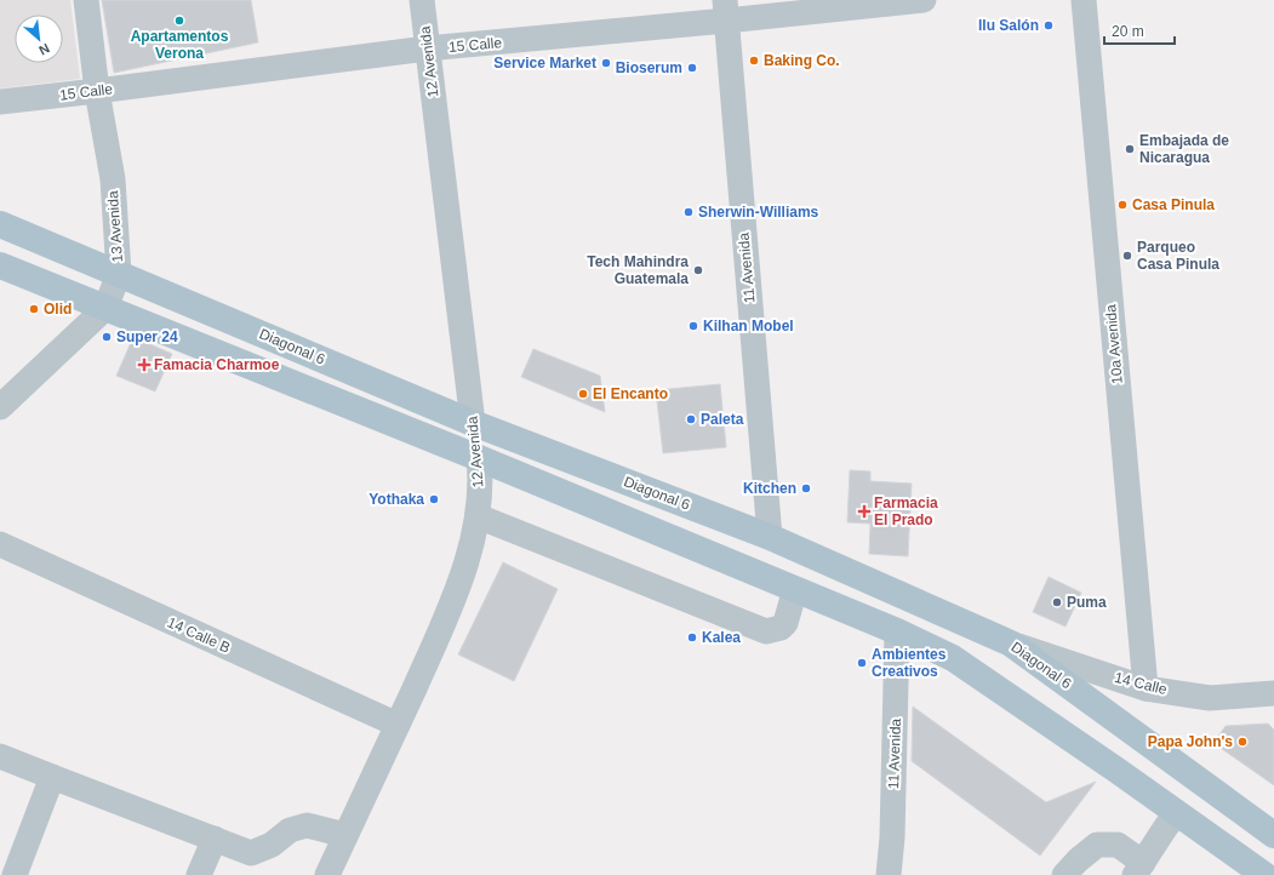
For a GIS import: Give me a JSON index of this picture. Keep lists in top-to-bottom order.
{
  "streets": {
    "main road": ["12 Avenida", "Diagonal 6"],
    "street": [
      "15 Calle",
      "13 Avenida",
      "11 Avenida",
      "10a Avenida",
      "14 Calle B",
      "14 Calle"
    ]
  },
  "crossings": [
    ["15 Calle", "12 Avenida"],
    ["15 Calle", "13 Avenida"],
    ["15 Calle", "11 Avenida"],
    ["12 Avenida", "Diagonal 6"],
    ["12 Avenida", "14 Calle B"],
    ["13 Avenida", "Diagonal 6"],
    ["11 Avenida", "Diagonal 6"],
    ["10a Avenida", "14 Calle"],
    ["Diagonal 6", "14 Calle"]
  ],
  "places": {
    "other": [
      "Apartamentos Verona",
      "Ilu Salón",
      "Baking Co.",
      "Service Market",
      "Bioserum",
      "Embajada de Nicaragua",
      "Casa Pinula",
      "Sherwin-Williams",
      "Parqueo Casa Pinula",
      "Tech Mahindra Guatemala",
      "Olid",
      "Kilhan Mobel",
      "Super 24",
      "El Encanto",
      "Paleta",
      "Kitchen",
      "Yothaka",
      "Puma",
      "Kalea",
      "Ambientes Creativos",
      "Papa John's"
    ],
    "health": ["Famacia Charmoe", "Farmacia El Prado"]
  },
  "scale_bar": "20 m",
  "north": "bottom right"
}
